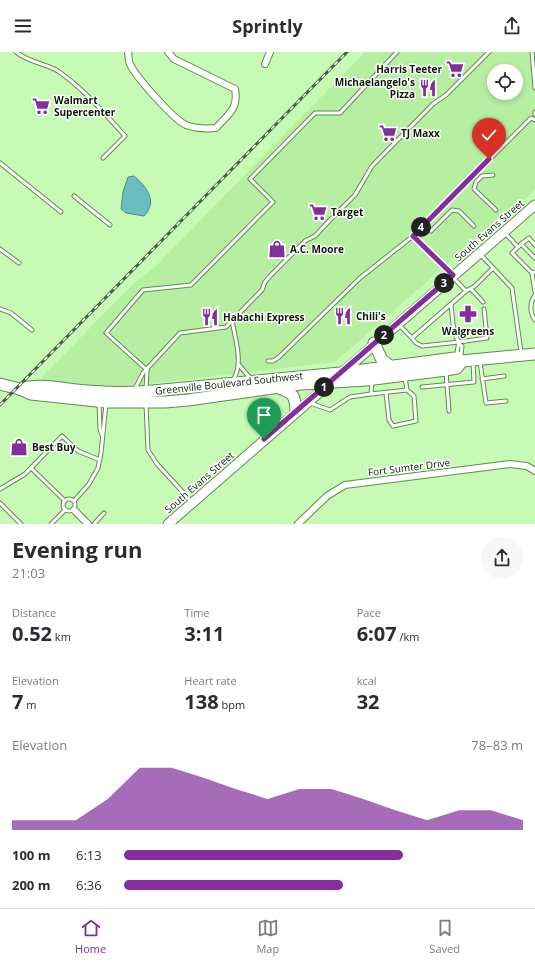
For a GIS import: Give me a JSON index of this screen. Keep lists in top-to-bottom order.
{
  "streets": {
    "highway": ["Greenville Boulevard Southwest"],
    "main road": ["South Evans Street"],
    "street": ["Fort Sumter Drive"]
  },
  "crossings": [
    ["South Evans Street", "Greenville Boulevard Southwest"]
  ],
  "places": {
    "supermarket": [
      "Harris Teeter",
      "Walmart Supercenter",
      "TJ Maxx",
      "Target"
    ],
    "restaurant": ["Michaelangelo's Pizza", "Chili's", "Habachi Express"],
    "shop": ["A.C. Moore", "Best Buy"],
    "pharmacy": ["Walgreens"]
  },
  "page": {
    "header": "Sprintly",
    "pins": [
      "4",
      "3",
      "2",
      "1"
    ],
    "heading": ["Evening run", "21:03"],
    "stats": [
      ["Distance", "0.52 km"],
      ["Time", "3:11"],
      ["Pace", "6:07 /km"],
      ["Elevation", "7 m"],
      ["Heart rate", "138 bpm"],
      ["kcal", "32"]
    ],
    "chart": ["Elevation", "78–83 m"],
    "list": [
      {
        "name": "100 m",
        "note": "6:13"
      },
      {
        "name": "200 m",
        "note": "6:36"
      }
    ],
    "tabs": ["Home", "Map", "Saved"]
  }
}
